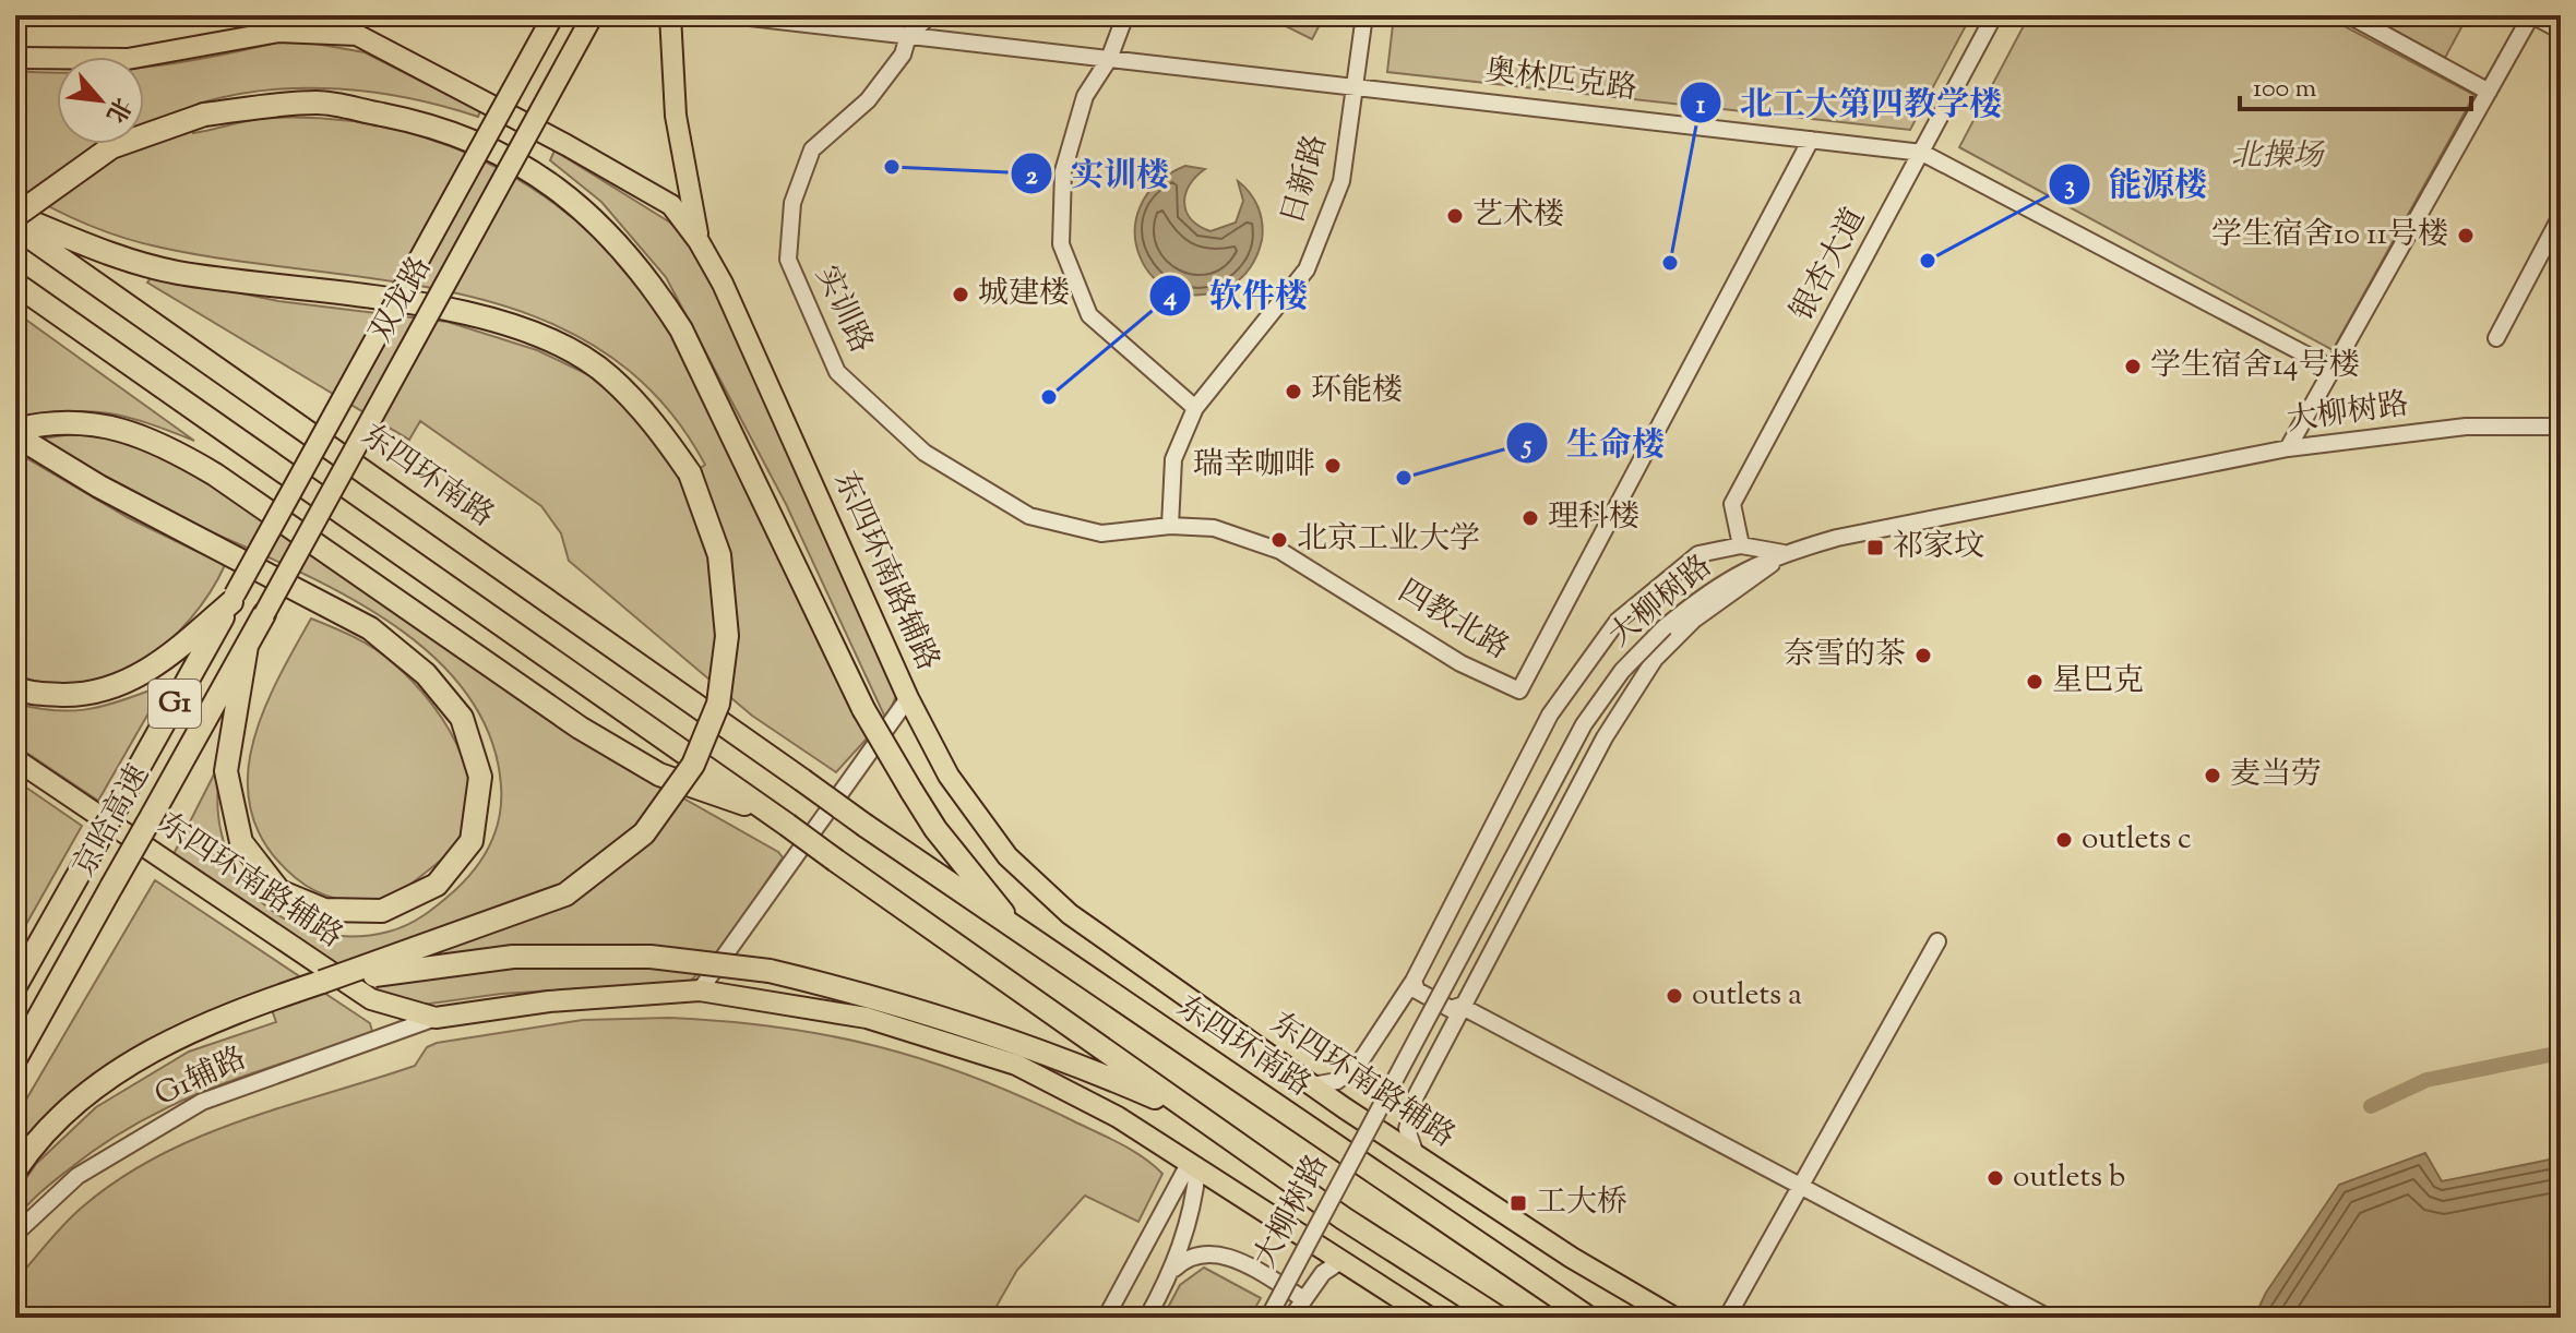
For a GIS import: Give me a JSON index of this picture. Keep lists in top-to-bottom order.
{
  "streets": {
    "highway": ["东四环南路", "G1", "京哈高速"],
    "main road": ["双龙路", "东四环南路辅路"],
    "street": [
      "奥林匹克路",
      "日新路",
      "银杏大道",
      "实训路",
      "大柳树路",
      "四教北路",
      "G1辅路"
    ]
  },
  "crossings": [
    ["奥林匹克路", "日新路"],
    ["奥林匹克路", "银杏大道"],
    ["奥林匹克路", "实训路"],
    ["奥林匹克路", "四教北路"],
    ["日新路", "实训路"],
    ["日新路", "四教北路"],
    ["双龙路", "京哈高速"],
    ["实训路", "四教北路"],
    ["大柳树路", "东四环南路辅路"],
    ["东四环南路辅路", "G1辅路"]
  ],
  "parks": ["北操场"],
  "places": {
    "other": [
      "实训楼",
      "艺术楼",
      "学生宿舍10 11号楼",
      "能源楼",
      "北工大第四教学楼",
      "城建楼",
      "学生宿舍14号楼",
      "环能楼",
      "软件楼",
      "瑞幸咖啡",
      "生命楼",
      "理科楼",
      "北京工业大学",
      "奈雪的茶",
      "星巴克",
      "麦当劳",
      "outlets c",
      "outlets a",
      "outlets b"
    ],
    "transit": ["祁家坟", "工大桥"]
  },
  "scale_bar": "100 m",
  "north": "bottom right"
}
